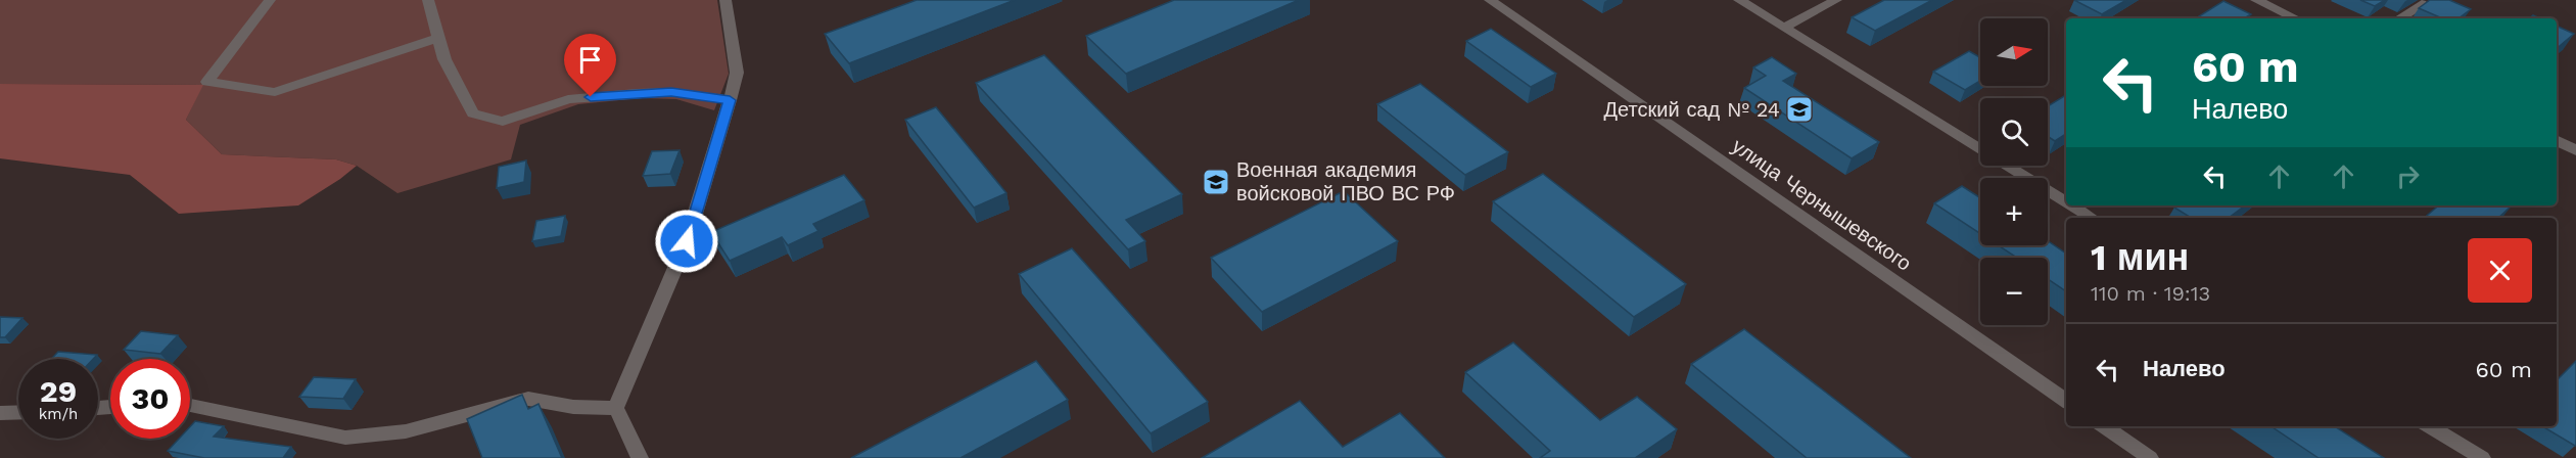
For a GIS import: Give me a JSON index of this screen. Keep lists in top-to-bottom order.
{
  "streets": {
    "street": ["улица Чернышевского"]
  },
  "places": {
    "school or university": ["Детский сад № 24", "Военная академия войсковой ПВО ВС РФ"]
  },
  "north": "right",
  "page": {
    "map_buttons": ["+", "−"],
    "turn": ["60 m", "Налево"],
    "heading": ["1 мин", "110 m · 19:13"],
    "list": [
      {
        "name": "Налево",
        "value": "60 m"
      }
    ],
    "speed": "29 km/h",
    "limit": "30"
  }
}
